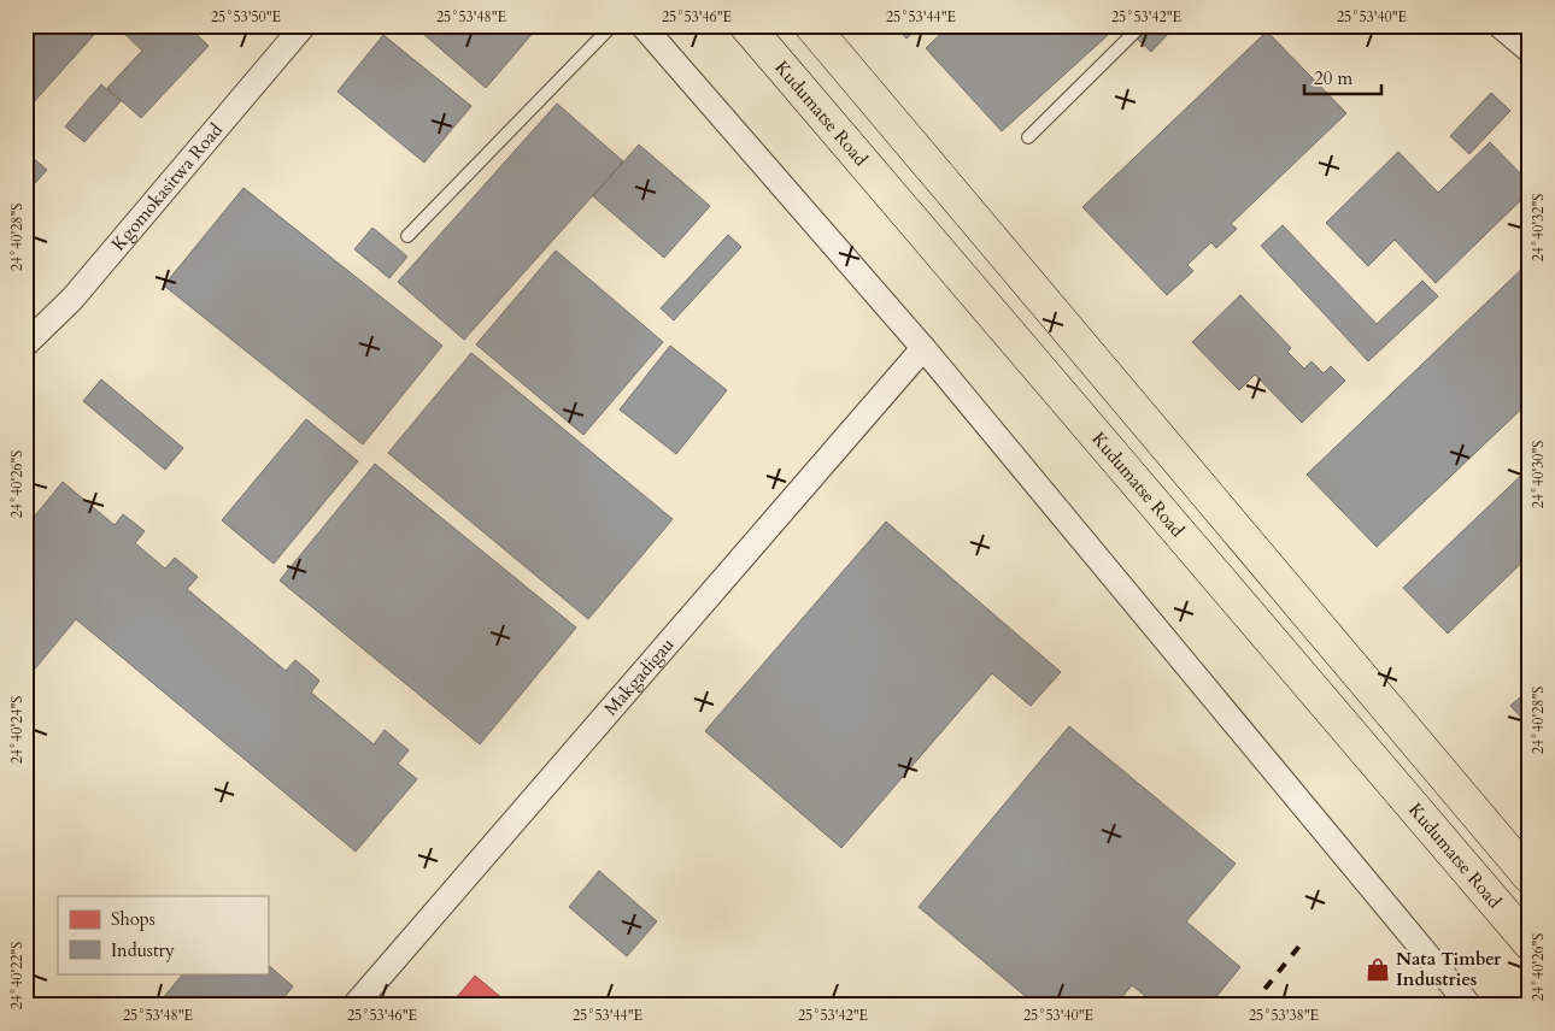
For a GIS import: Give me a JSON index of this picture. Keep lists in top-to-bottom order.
{
  "streets": {
    "main road": ["Kudumatse Road"],
    "street": ["Kgomokasitwa Road", "Makgadigau"]
  },
  "places": {
    "shop": ["Nata Timber Industries"]
  },
  "legend": ["Shops", "Industry"],
  "scale_bar": "20 m",
  "coordinates": [
    "25°53'50\"E",
    "25°53'48\"E",
    "25°53'46\"E",
    "25°53'44\"E",
    "25°53'42\"E",
    "25°53'40\"E",
    "24°40'32\"S",
    "24°40'28\"S",
    "24°40'30\"S",
    "24°40'26\"S",
    "24°40'24\"S",
    "24°40'22\"S",
    "25°53'38\"E"
  ]
}
